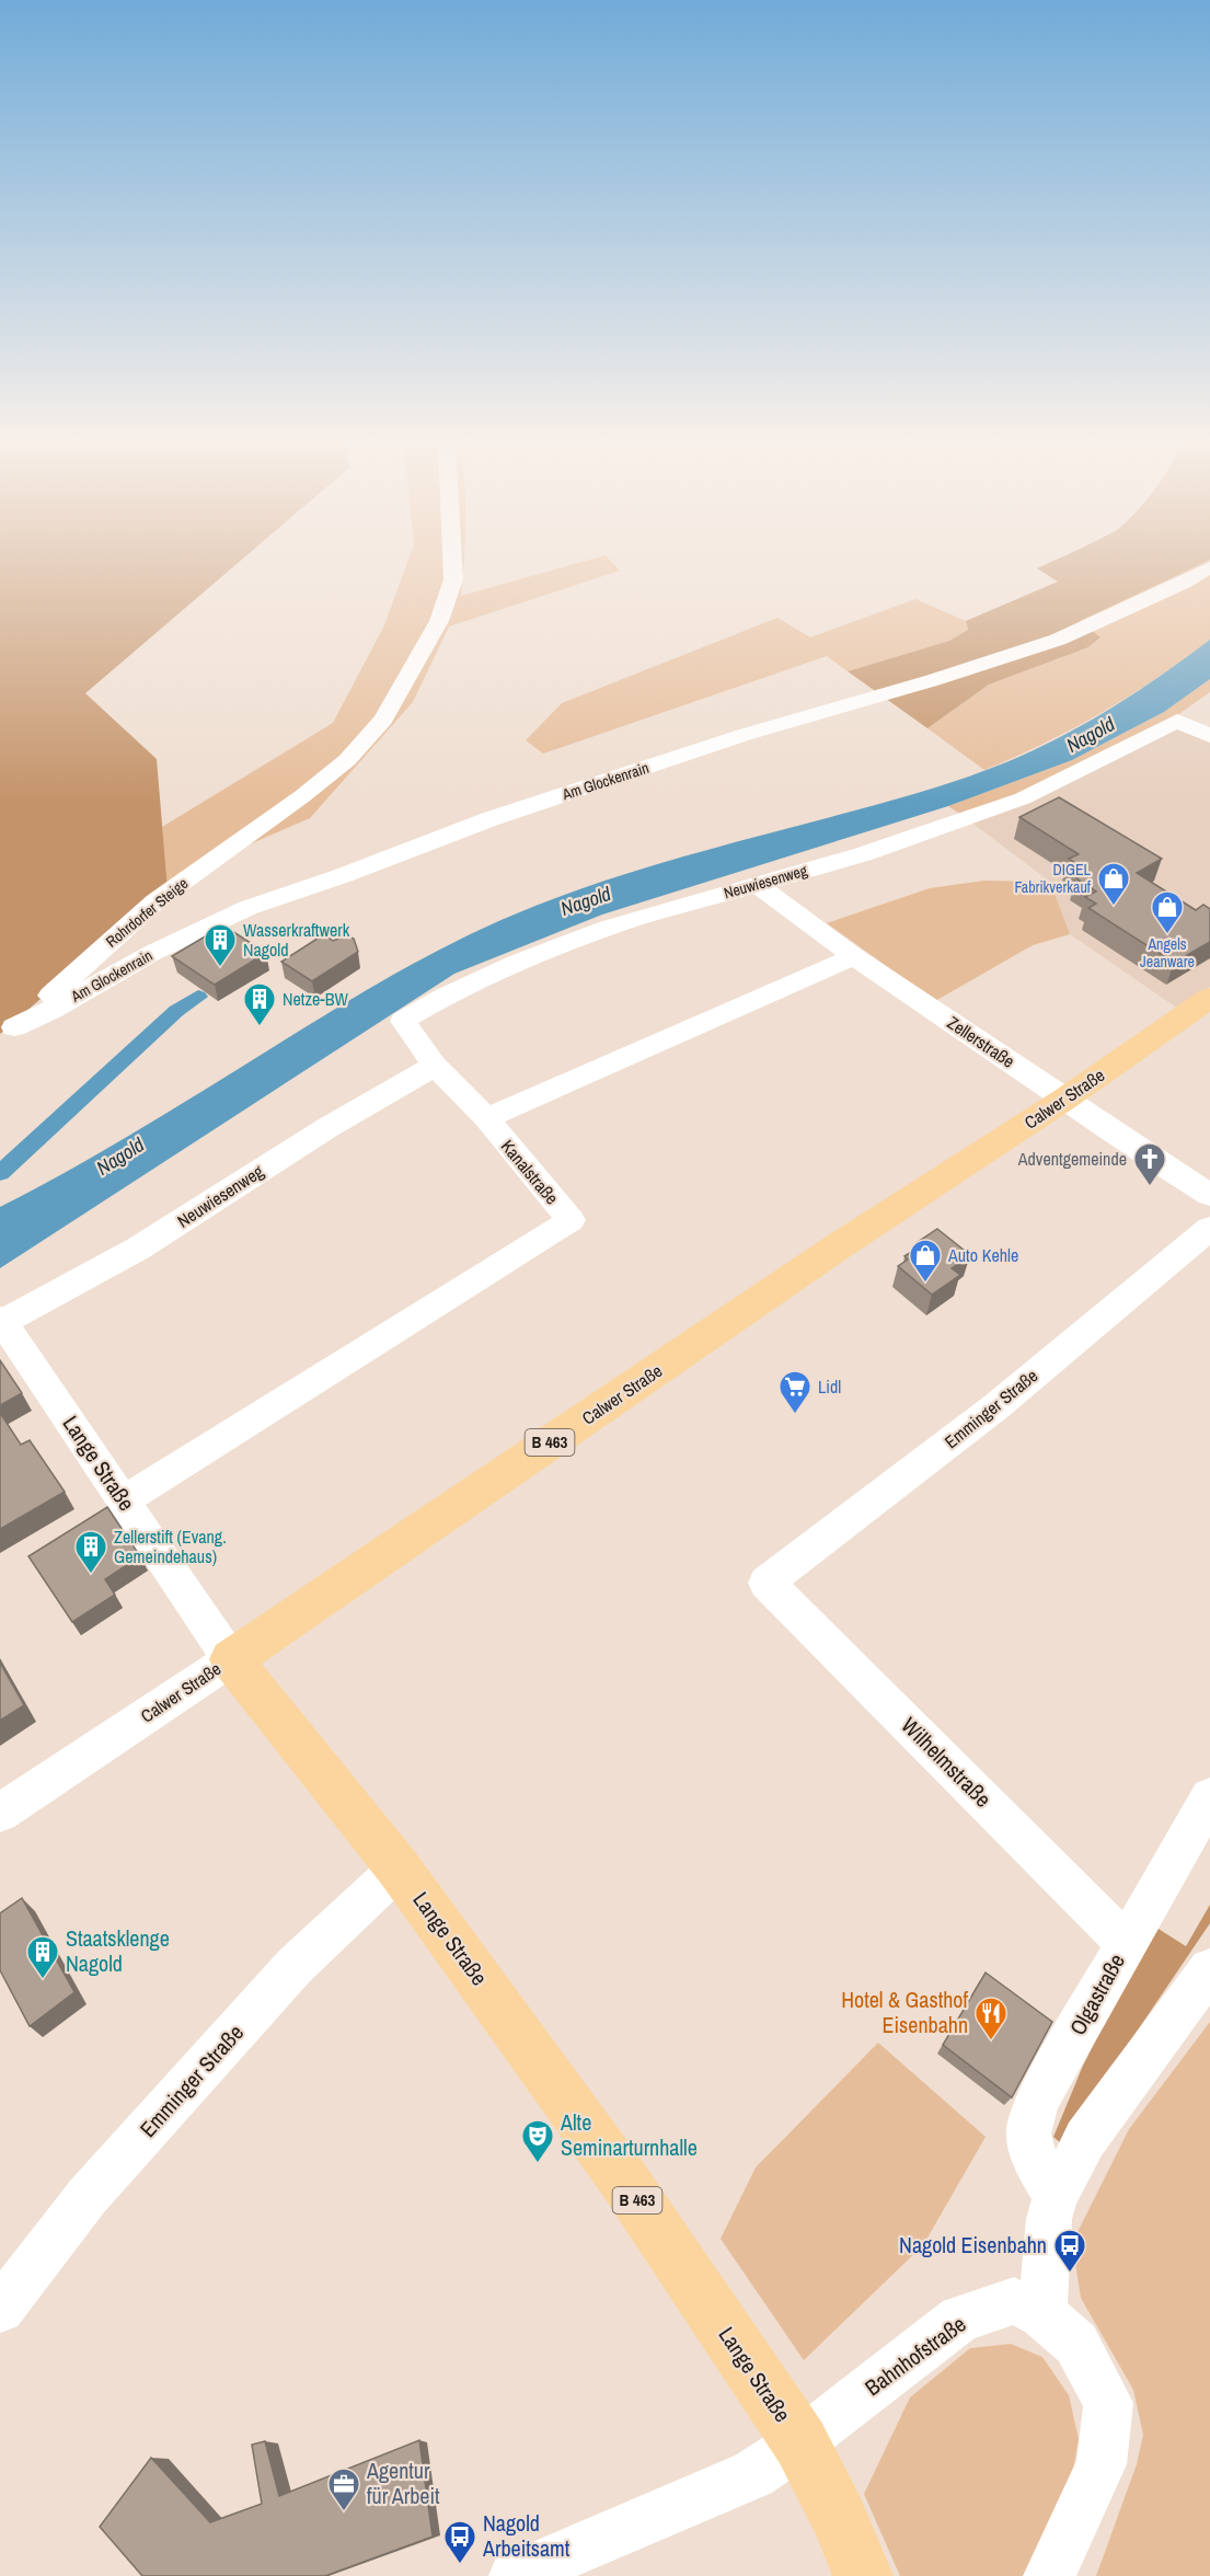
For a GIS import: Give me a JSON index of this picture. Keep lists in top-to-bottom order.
{
  "streets": {
    "main road": ["Calwer Straße", "B 463", "Lange Straße"],
    "street": [
      "Am Glockenrain",
      "Neuwiesenweg",
      "Rohrdorfer Steige",
      "Zellerstraße",
      "Kanalstraße",
      "Emminger Straße",
      "Wilhelmstraße",
      "Olgastraße",
      "Bahnhofstraße"
    ]
  },
  "crossings": [
    ["Am Glockenrain", "Rohrdorfer Steige"],
    ["Neuwiesenweg", "Zellerstraße"],
    ["Neuwiesenweg", "Kanalstraße"],
    ["Neuwiesenweg", "Lange Straße"],
    ["Zellerstraße", "Calwer Straße"],
    ["Zellerstraße", "Kanalstraße"],
    ["Calwer Straße", "Lange Straße"],
    ["Kanalstraße", "Lange Straße"],
    ["Emminger Straße", "Lange Straße"],
    ["Emminger Straße", "Wilhelmstraße"],
    ["Lange Straße", "Bahnhofstraße"],
    ["Wilhelmstraße", "Olgastraße"]
  ],
  "water": ["Nagold"],
  "places": {
    "shop": ["DIGEL Fabrikverkauf", "Angels Jeanware", "Auto Kehle"],
    "building": [
      "Wasserkraftwerk Nagold",
      "Netze-BW",
      "Zellerstift (Evang. Gemeindehaus)",
      "Staatsklenge Nagold"
    ],
    "church": ["Adventgemeinde"],
    "supermarket": ["Lidl"],
    "restaurant": ["Hotel & Gasthof Eisenbahn"],
    "theatre": ["Alte Seminarturnhalle"],
    "bus stop": ["Nagold Eisenbahn", "Nagold Arbeitsamt"],
    "office": ["Agentur für Arbeit"]
  }
}
